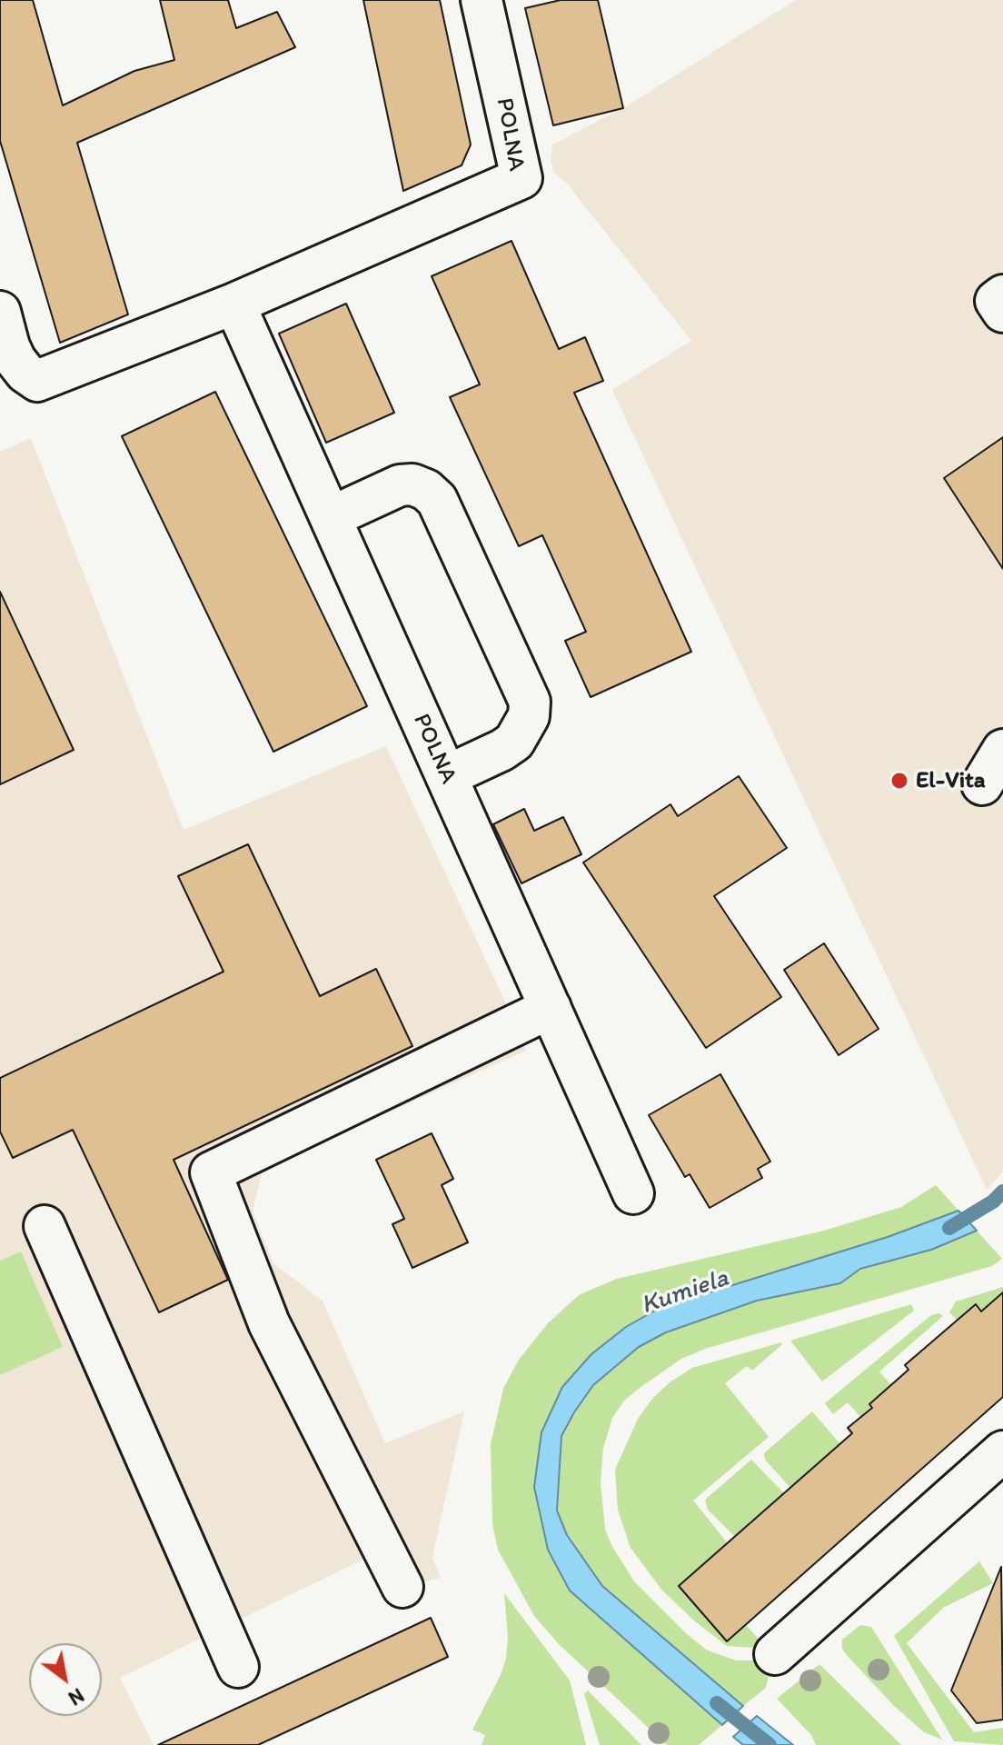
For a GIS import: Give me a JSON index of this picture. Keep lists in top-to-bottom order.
{
  "streets": {
    "street": ["POLNA"]
  },
  "water": ["Kumiela"],
  "places": ["El-Vita"],
  "north": "bottom right"
}
